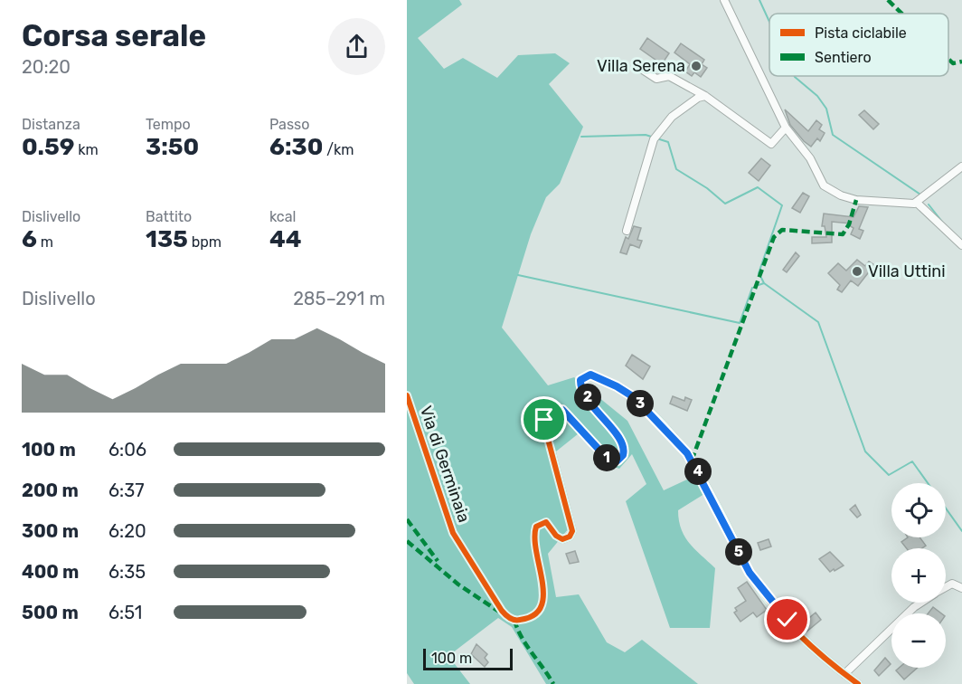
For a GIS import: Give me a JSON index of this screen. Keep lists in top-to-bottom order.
{
  "streets": {
    "street": ["Via di Germinaia"]
  },
  "places": ["Villa Serena", "Villa Uttini"],
  "legend": ["Pista ciclabile", "Sentiero"],
  "scale_bar": "100 m",
  "page": {
    "heading": ["Corsa serale", "20:20"],
    "stats": [
      ["Distanza", "0.59 km"],
      ["Tempo", "3:50"],
      ["Passo", "6:30 /km"],
      ["Dislivello", "6 m"],
      ["Battito", "135 bpm"],
      ["kcal", "44"]
    ],
    "chart": ["Dislivello", "285–291 m"],
    "pins": [
      "2",
      "3",
      "1",
      "4",
      "5"
    ],
    "list": [
      {
        "name": "100 m",
        "note": "6:06"
      },
      {
        "name": "200 m",
        "note": "6:37"
      },
      {
        "name": "300 m",
        "note": "6:20"
      },
      {
        "name": "400 m",
        "note": "6:35"
      },
      {
        "name": "500 m",
        "note": "6:51"
      }
    ],
    "map_buttons": ["+", "−"],
    "scale": "100 m"
  }
}
